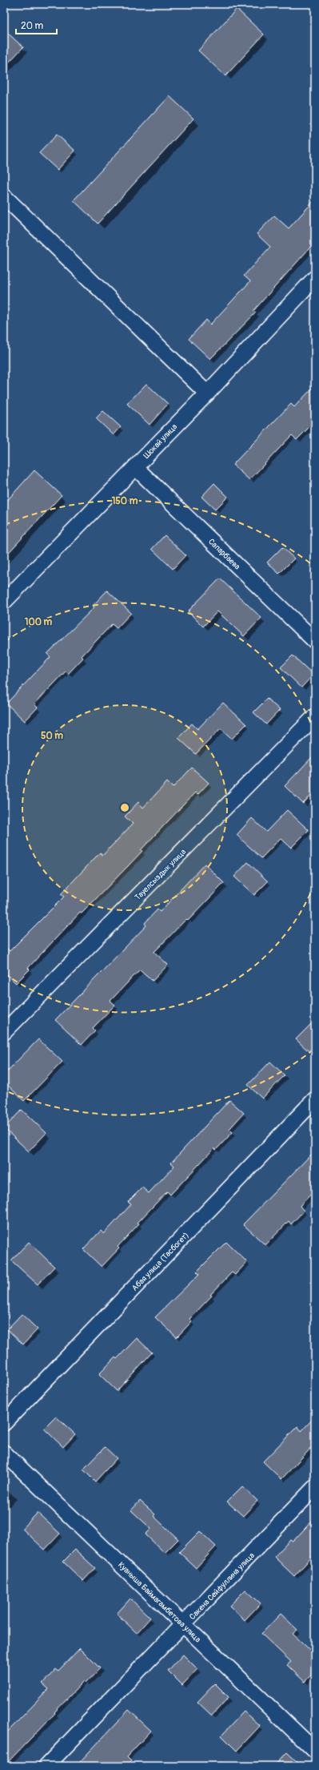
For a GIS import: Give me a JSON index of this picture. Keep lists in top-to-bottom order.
{
  "streets": {
    "street": [
      "Шокай улица",
      "Сапарбаева",
      "Тауелсыздык улица",
      "Абая улица (Тасбогет)",
      "Сакена Сейфуллина улица",
      "Куаныша Баймагамбетова улица"
    ]
  },
  "crossings": [
    ["Шокай улица", "Сапарбаева"],
    ["Сакена Сейфуллина улица", "Куаныша Баймагамбетова улица"]
  ],
  "scale_bar": "20 m",
  "rings": ["150 m", "100 m", "50 m"]
}
